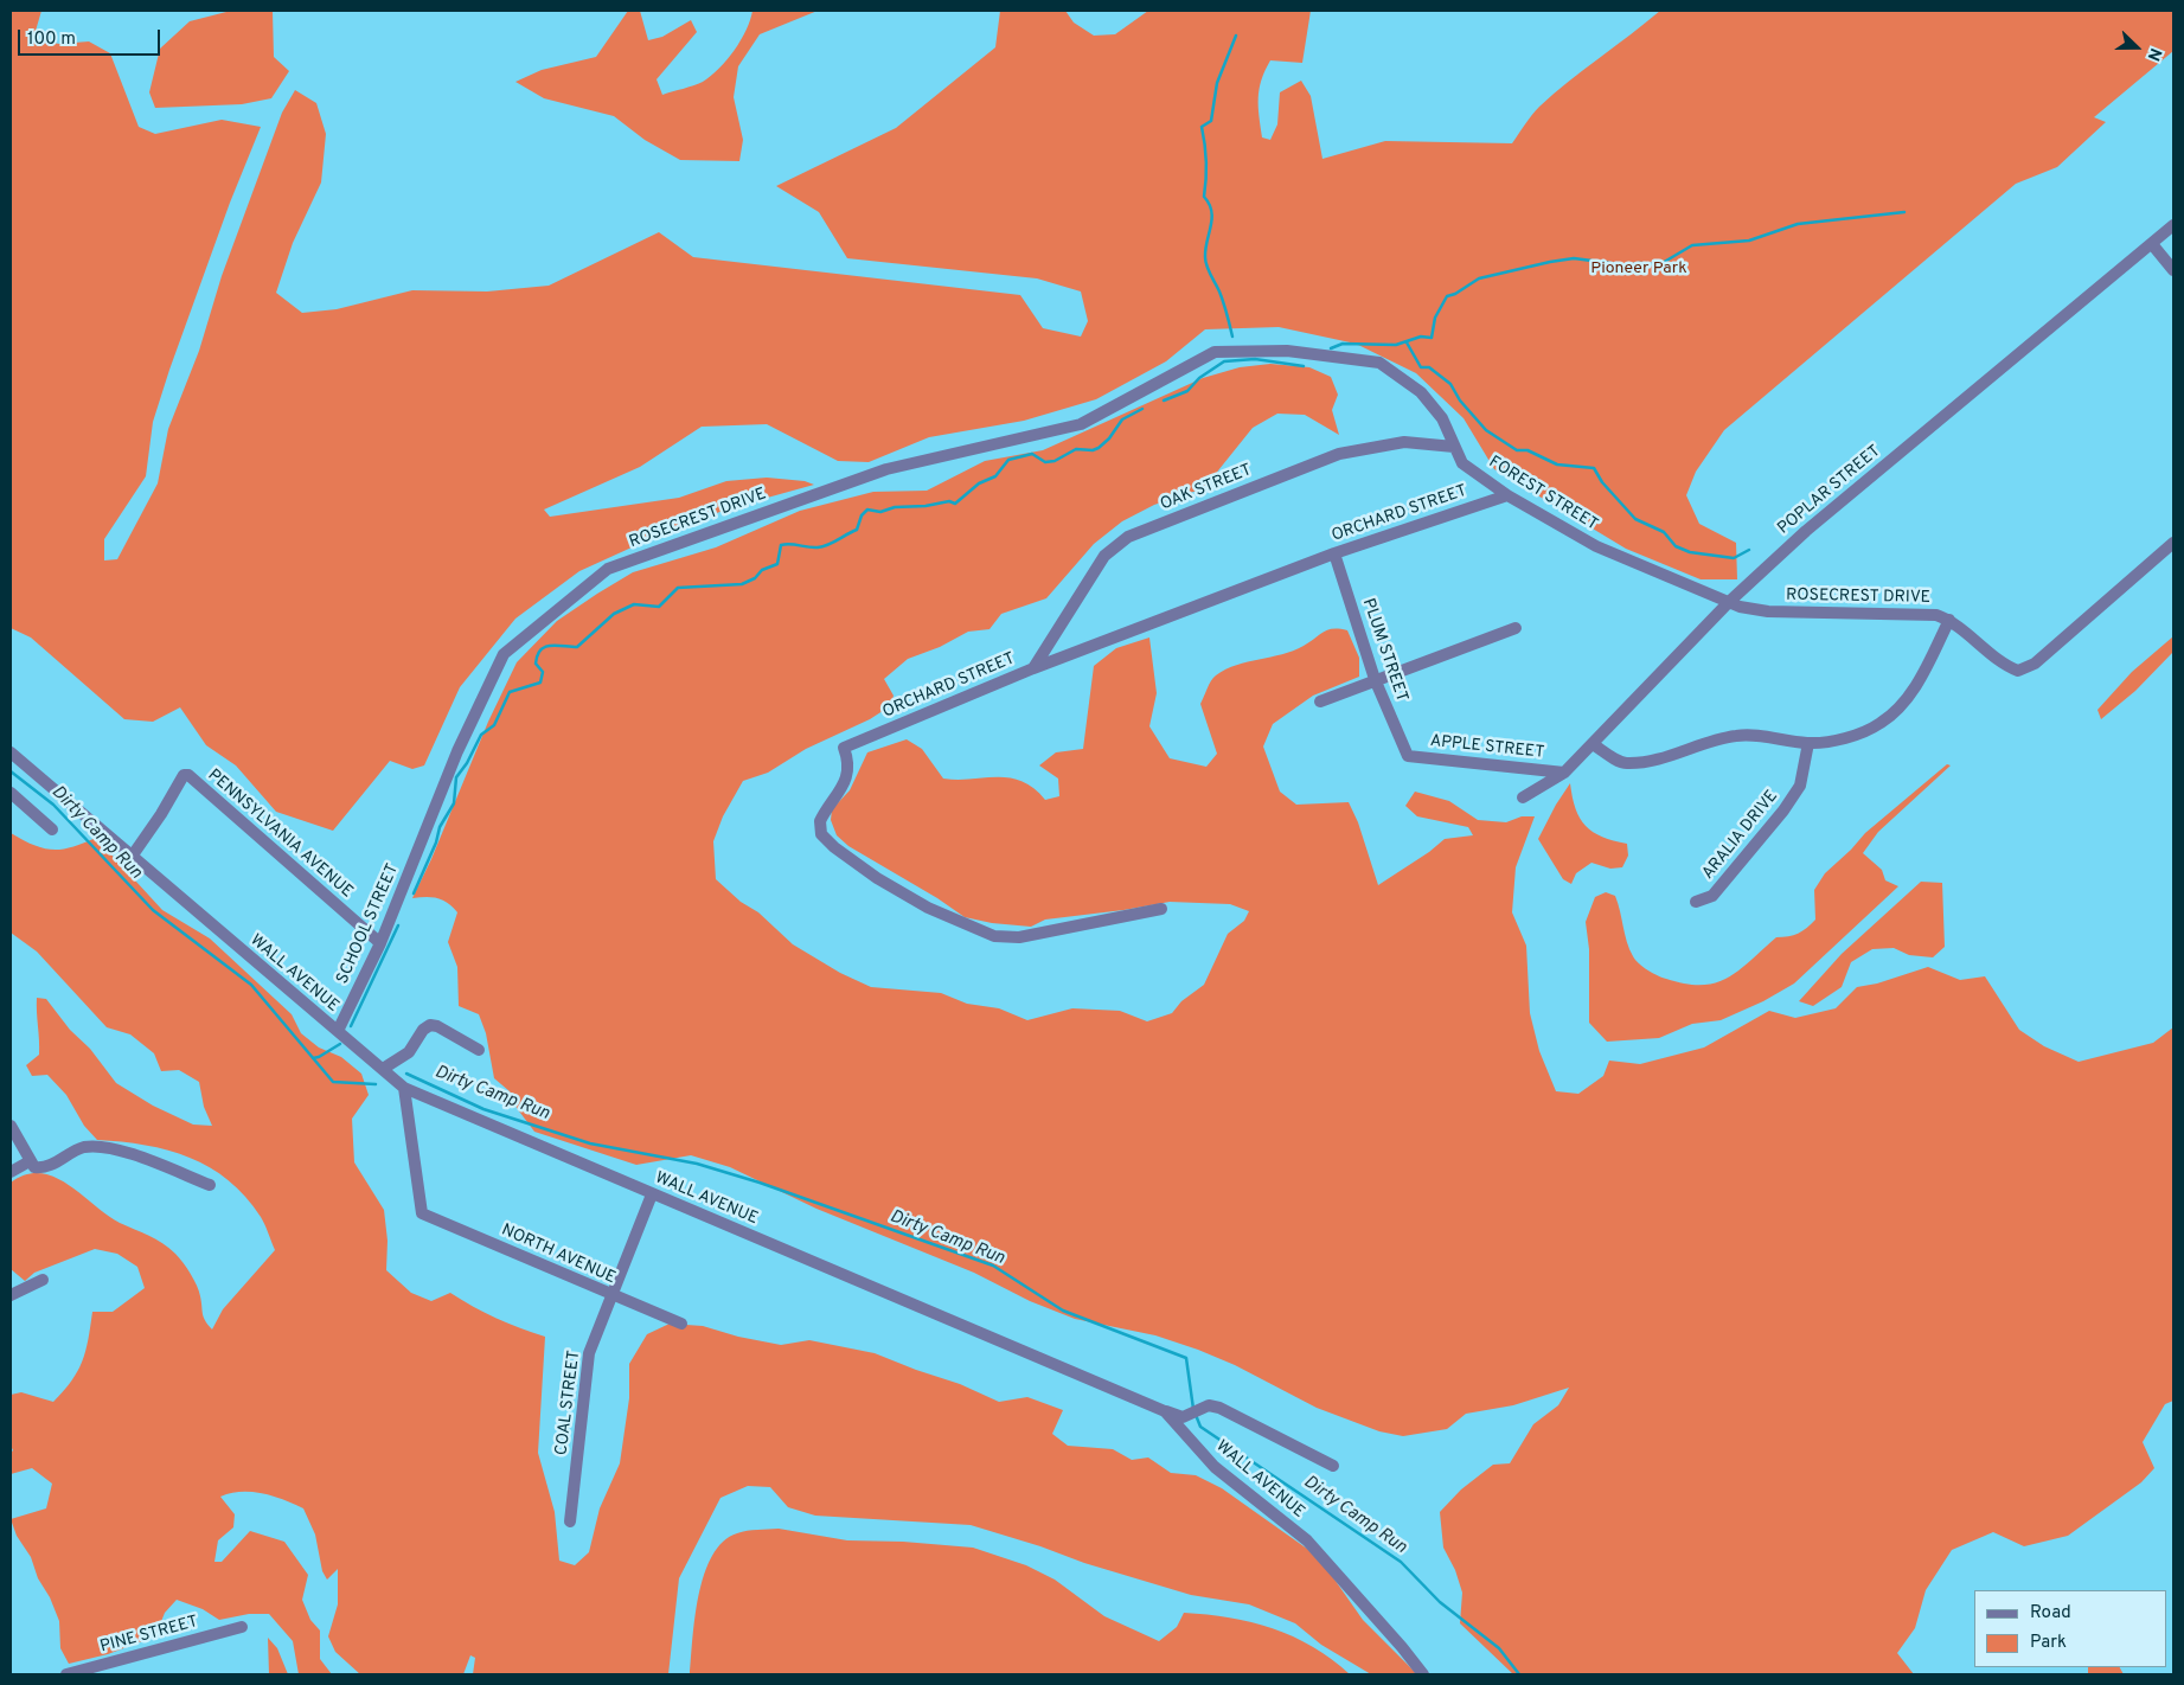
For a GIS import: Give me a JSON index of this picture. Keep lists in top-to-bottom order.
{
  "streets": {
    "street": [
      "OAK STREET",
      "POPLAR STREET",
      "FOREST STREET",
      "ORCHARD STREET",
      "ROSECREST DRIVE",
      "PLUM STREET",
      "APPLE STREET",
      "PENNSYLVANIA AVENUE",
      "ARALIA DRIVE",
      "SCHOOL STREET",
      "WALL AVENUE",
      "NORTH AVENUE",
      "COAL STREET",
      "PINE STREET"
    ]
  },
  "crossings": [
    ["OAK STREET", "FOREST STREET"],
    ["OAK STREET", "ORCHARD STREET"],
    ["POPLAR STREET", "FOREST STREET"],
    ["POPLAR STREET", "ROSECREST DRIVE"],
    ["POPLAR STREET", "APPLE STREET"],
    ["FOREST STREET", "ORCHARD STREET"],
    ["FOREST STREET", "ROSECREST DRIVE"],
    ["ORCHARD STREET", "PLUM STREET"],
    ["ROSECREST DRIVE", "SCHOOL STREET"],
    ["PLUM STREET", "APPLE STREET"],
    ["PENNSYLVANIA AVENUE", "SCHOOL STREET"],
    ["PENNSYLVANIA AVENUE", "WALL AVENUE"],
    ["SCHOOL STREET", "WALL AVENUE"],
    ["WALL AVENUE", "NORTH AVENUE"],
    ["WALL AVENUE", "COAL STREET"],
    ["NORTH AVENUE", "COAL STREET"]
  ],
  "water": ["Dirty Camp Run"],
  "parks": ["Pioneer Park"],
  "legend": ["Road", "Park"],
  "scale_bar": "100 m",
  "north": "right"
}
